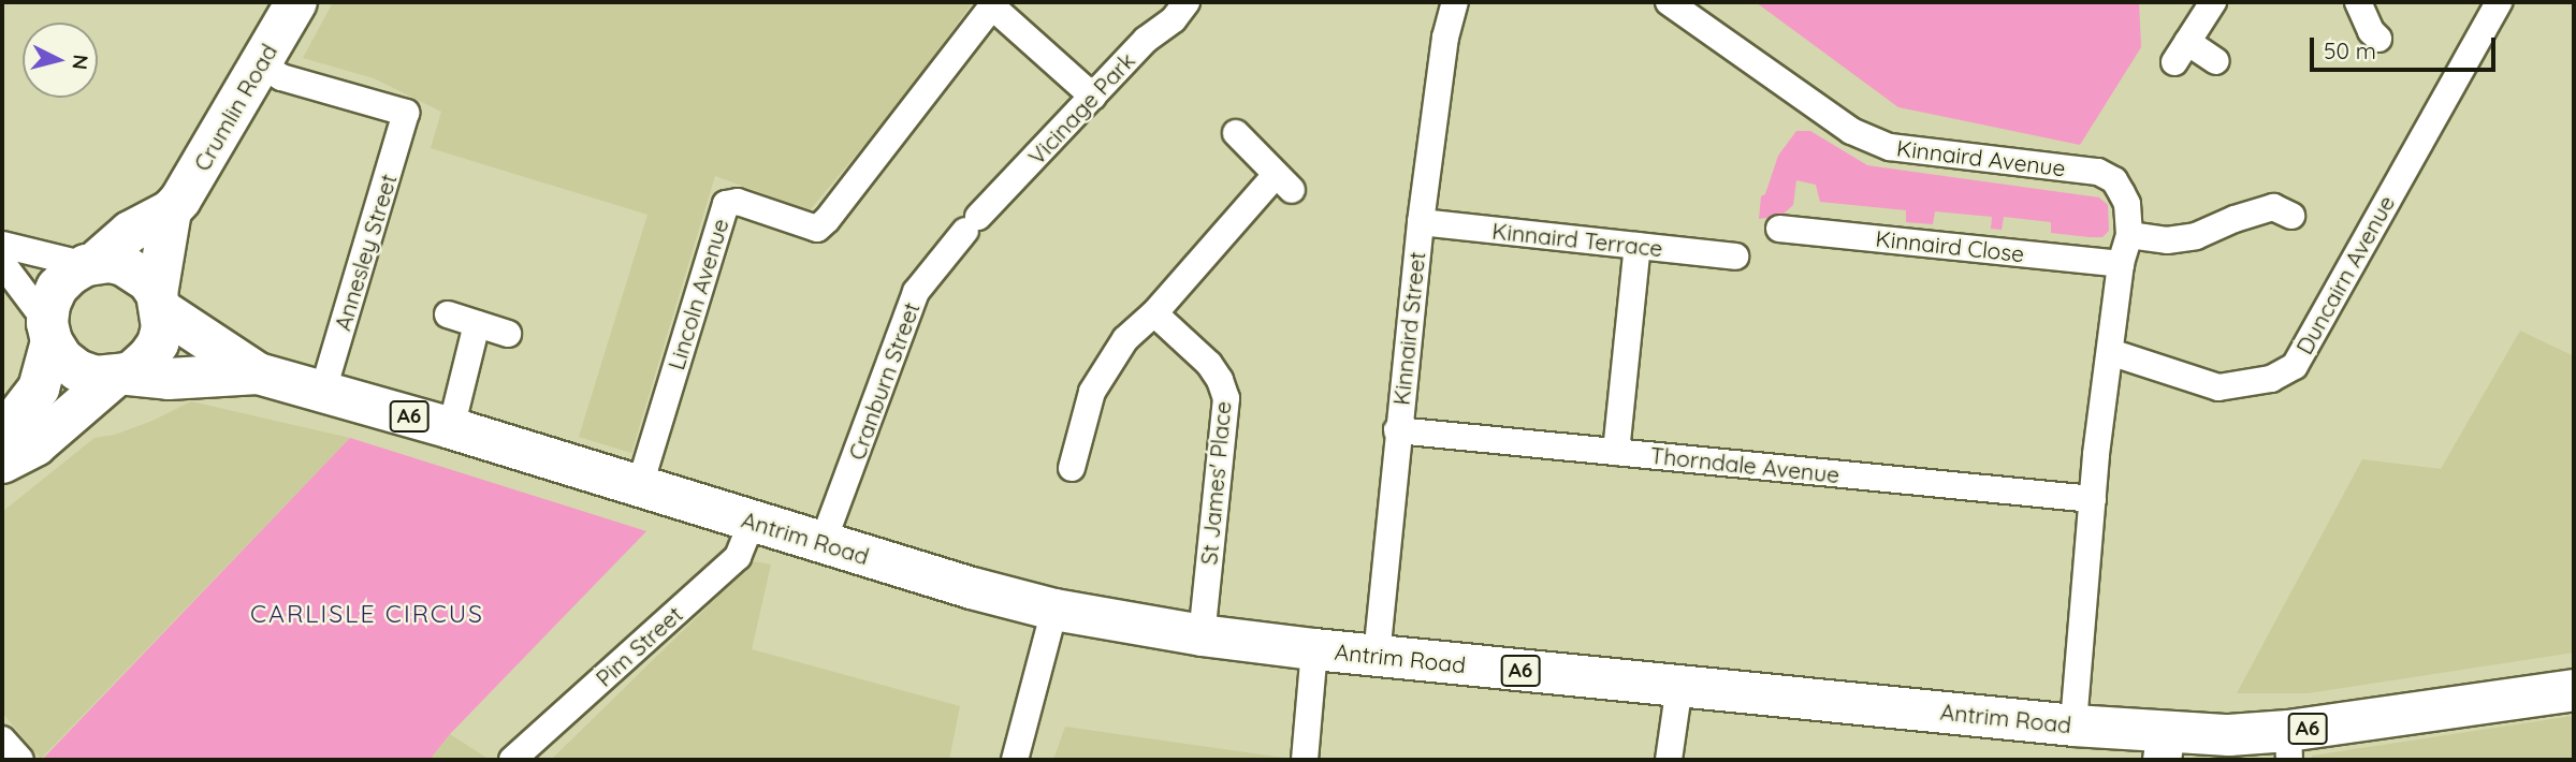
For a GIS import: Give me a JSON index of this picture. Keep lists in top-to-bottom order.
{
  "streets": {
    "main road": ["Crumlin Road", "A6", "Antrim Road"],
    "street": [
      "Vicinage Park",
      "Kinnaird Avenue",
      "Kinnaird Terrace",
      "Kinnaird Close",
      "Annesley Street",
      "Duncairn Avenue",
      "Lincoln Avenue",
      "Kinnaird Street",
      "Cranburn Street",
      "Thorndale Avenue",
      "St James' Place",
      "Pim Street"
    ]
  },
  "crossings": [
    ["Crumlin Road", "Annesley Street"],
    ["Crumlin Road", "A6"],
    ["Crumlin Road", "Antrim Road"],
    ["Vicinage Park", "Lincoln Avenue"],
    ["Vicinage Park", "Cranburn Street"],
    ["Kinnaird Avenue", "Kinnaird Close"],
    ["Kinnaird Avenue", "Duncairn Avenue"],
    ["Kinnaird Terrace", "Kinnaird Street"],
    ["Annesley Street", "Antrim Road"],
    ["Lincoln Avenue", "Antrim Road"],
    ["Kinnaird Street", "Thorndale Avenue"],
    ["Kinnaird Street", "Antrim Road"],
    ["Cranburn Street", "Antrim Road"],
    ["A6", "Antrim Road"],
    ["St James' Place", "Antrim Road"],
    ["Antrim Road", "Pim Street"]
  ],
  "districts": ["CARLISLE CIRCUS"],
  "scale_bar": "50 m",
  "north": "right"
}
